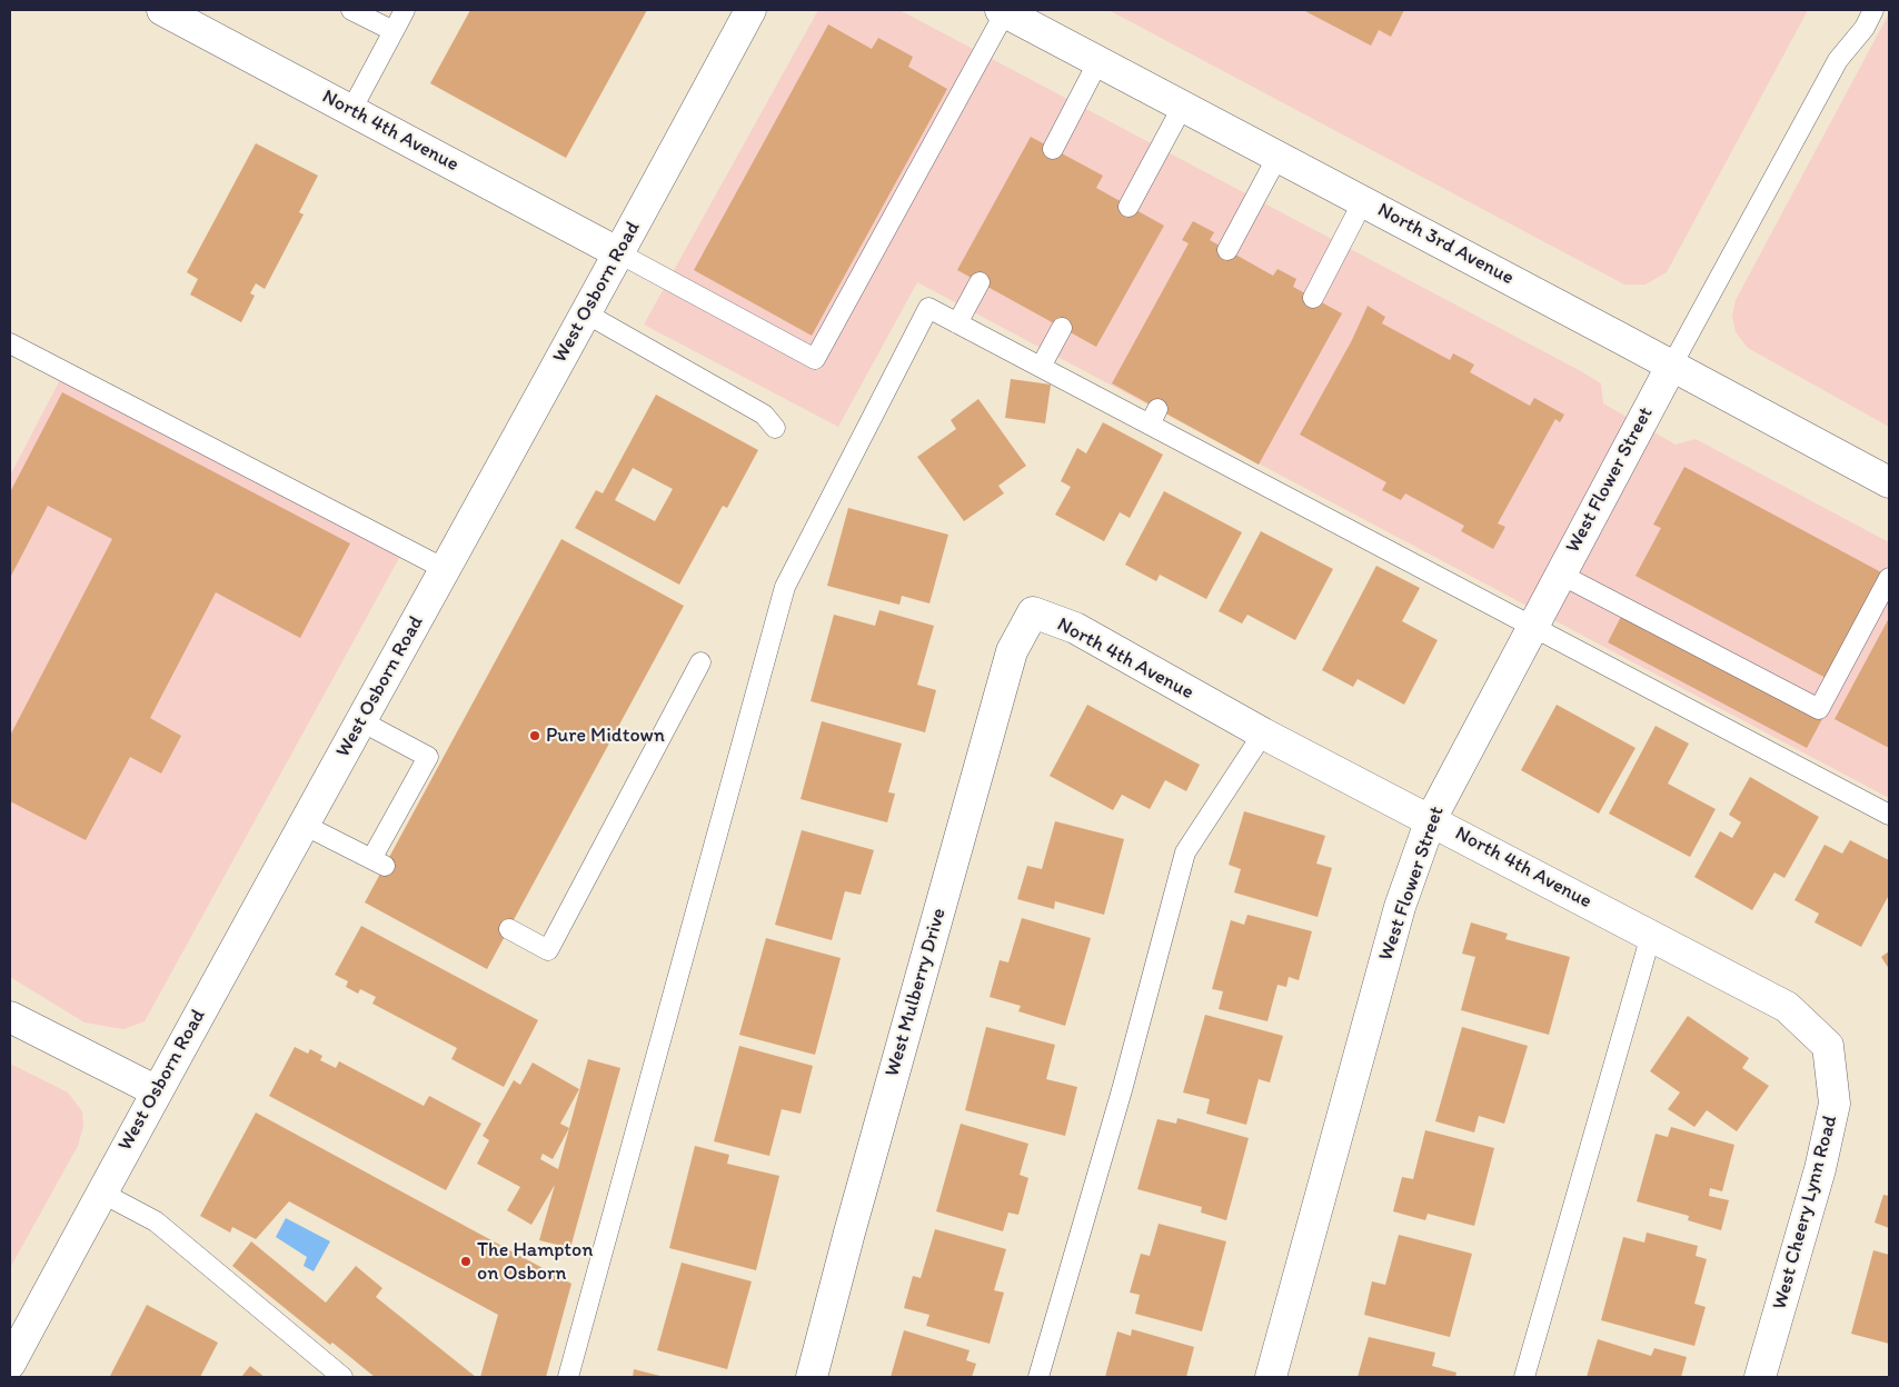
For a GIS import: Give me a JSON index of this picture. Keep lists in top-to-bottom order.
{
  "streets": {
    "street": [
      "North 4th Avenue",
      "North 3rd Avenue",
      "West Osborn Road",
      "West Flower Street",
      "West Mulberry Drive",
      "West Cheery Lynn Road"
    ]
  },
  "crossings": [
    ["North 4th Avenue", "West Osborn Road"],
    ["North 4th Avenue", "West Flower Street"],
    ["North 4th Avenue", "West Mulberry Drive"],
    ["North 4th Avenue", "West Cheery Lynn Road"],
    ["North 3rd Avenue", "West Flower Street"]
  ],
  "places": ["Pure Midtown", "The Hampton on Osborn"]
}
